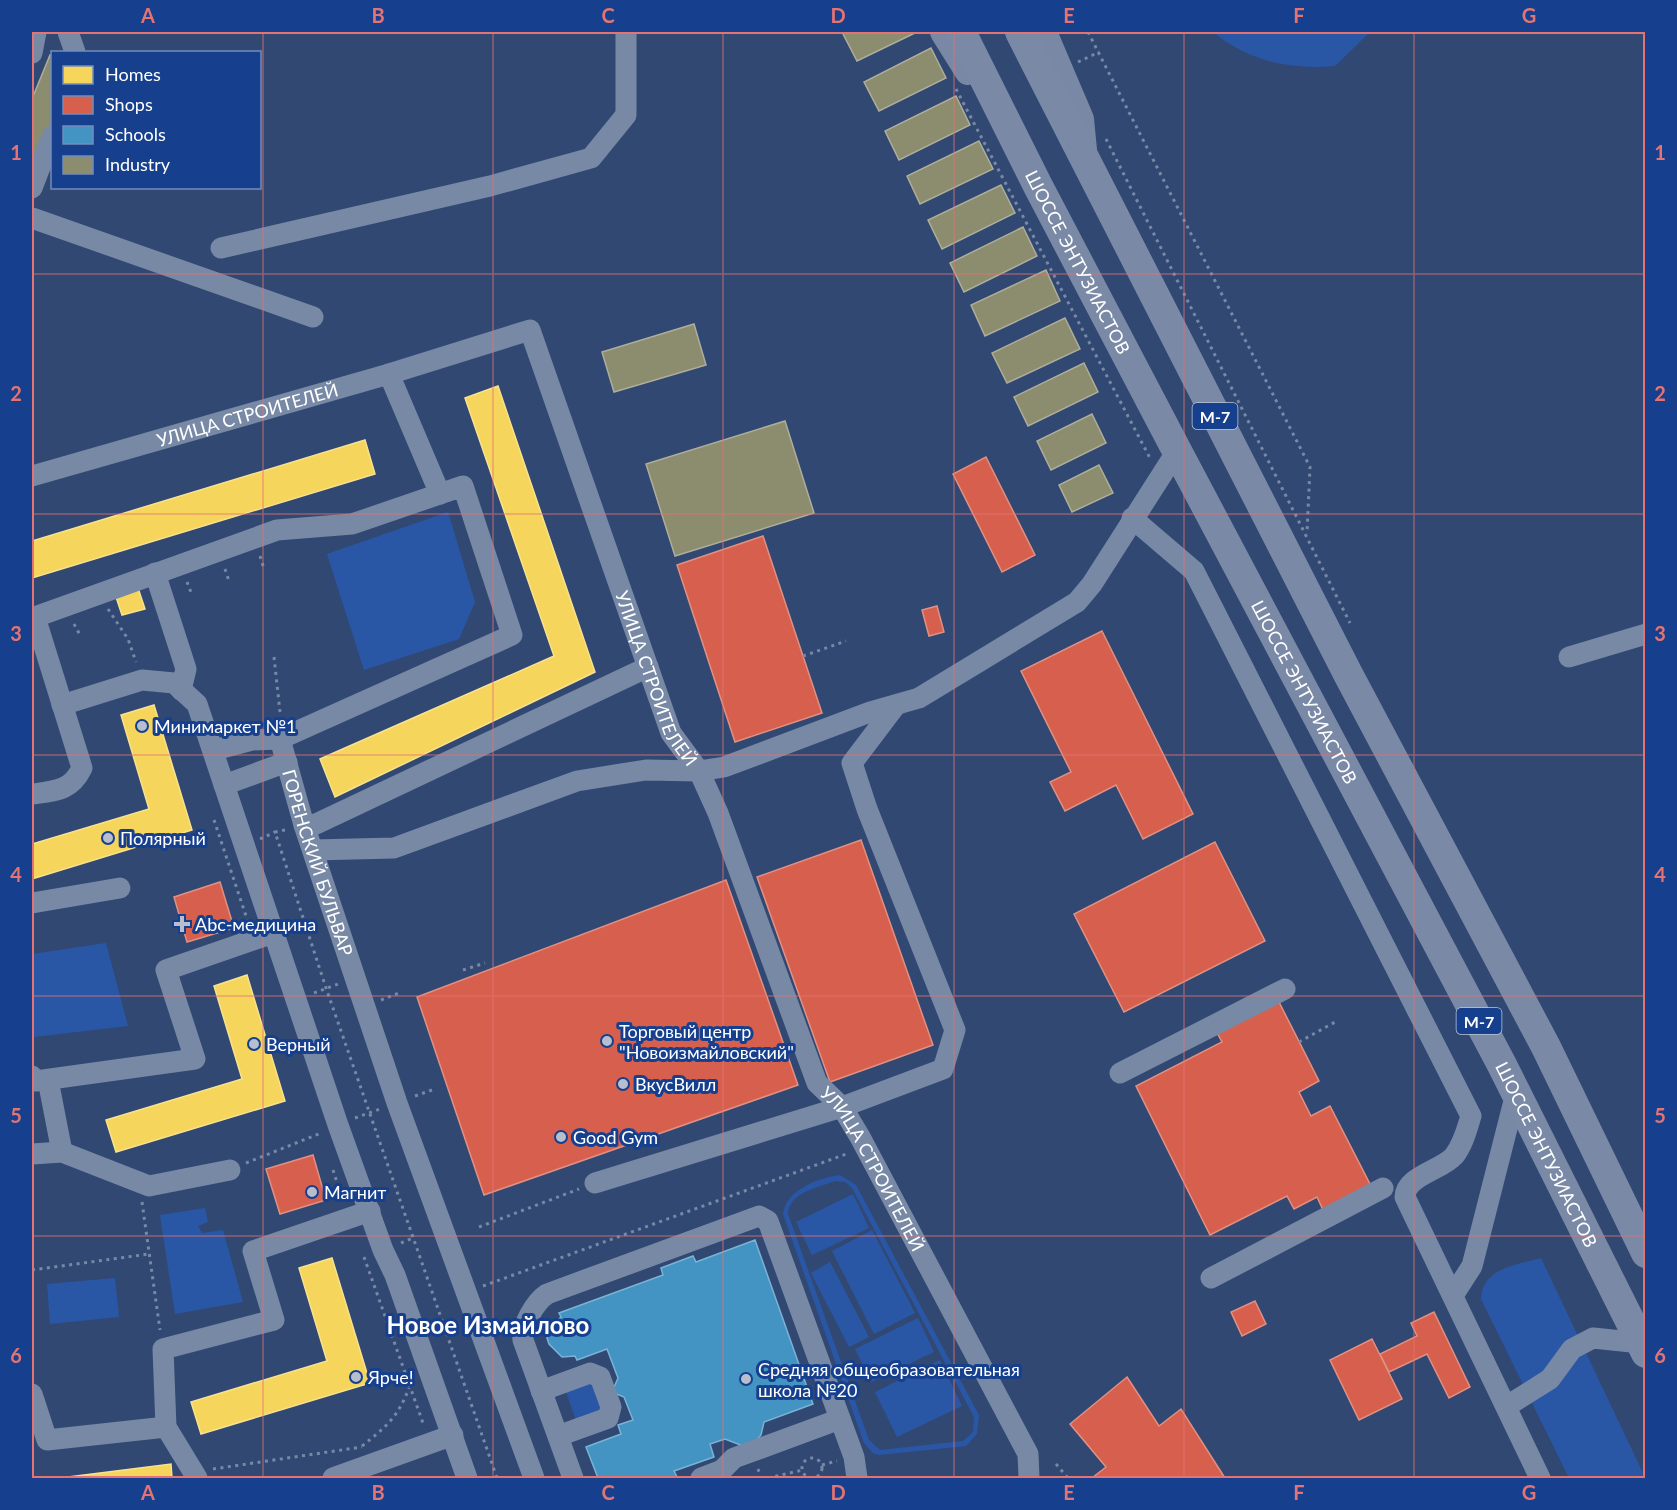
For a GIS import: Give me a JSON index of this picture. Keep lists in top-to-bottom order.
{
  "streets": {
    "highway": ["ШОССЕ ЭНТУЗИАСТОВ", "М-7"],
    "street": ["УЛИЦА СТРОИТЕЛЕЙ", "ГОРЕНСКИЙ БУЛЬВАР"]
  },
  "districts": ["Новое Измайлово"],
  "places": {
    "other": [
      "Минимаркет №1",
      "Полярный",
      "Торговый центр \"Новоизмайловский\"",
      "Верный",
      "ВкусВилл",
      "Good Gym",
      "Магнит",
      "Ярче!",
      "Средняя общеобразовательная школа №20"
    ],
    "health": ["Abc-медицина"]
  },
  "legend": [
    "Homes",
    "Shops",
    "Schools",
    "Industry"
  ],
  "grid": {
    "columns": [
      "A",
      "B",
      "C",
      "D",
      "E",
      "F",
      "G"
    ],
    "rows": [
      "1",
      "2",
      "3",
      "4",
      "5",
      "6"
    ]
  }
}
